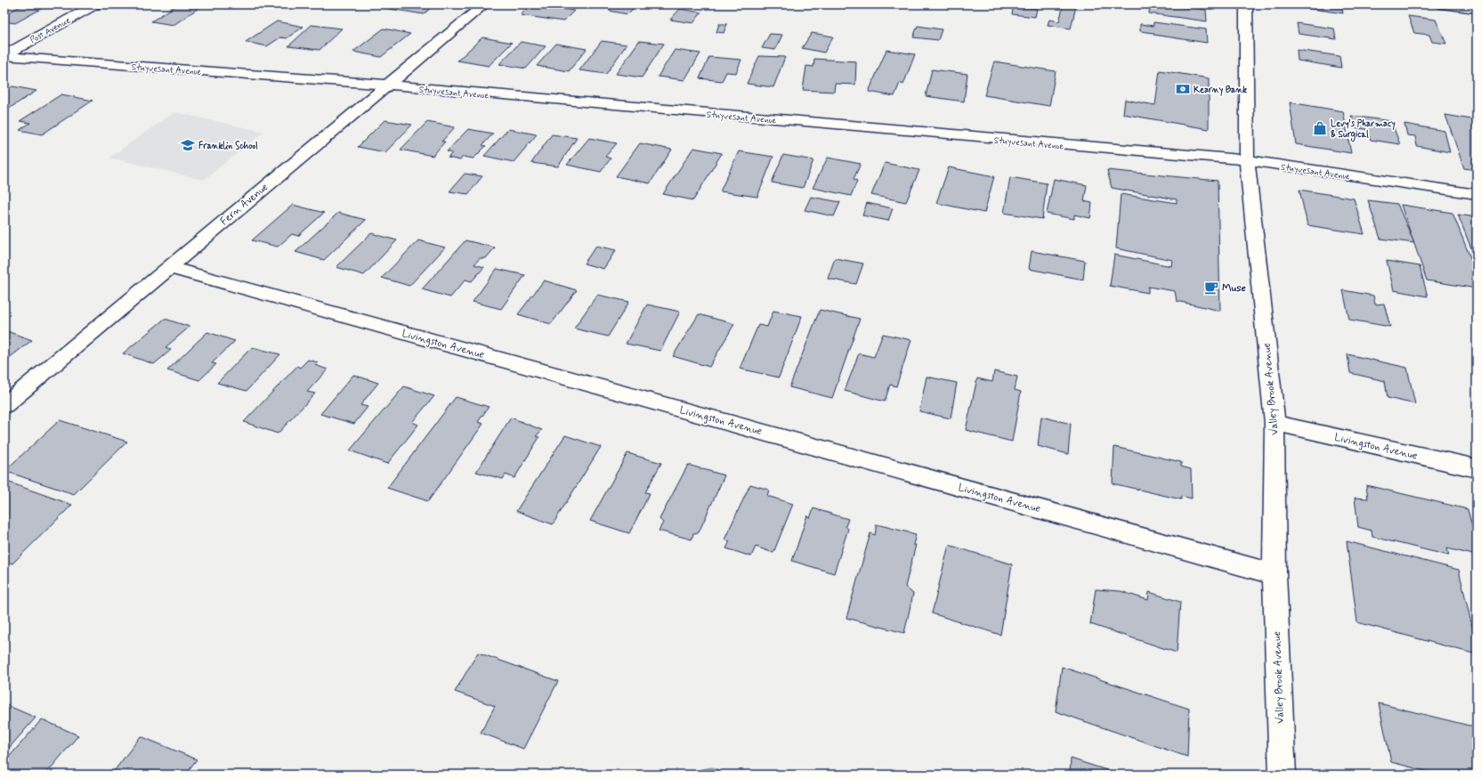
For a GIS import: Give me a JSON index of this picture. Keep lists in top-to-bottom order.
{
  "streets": {
    "street": [
      "Post Avenue",
      "Stuyvesant Avenue",
      "Fern Avenue",
      "Livingston Avenue",
      "Valley Brook Avenue"
    ]
  },
  "crossings": [
    ["Post Avenue", "Stuyvesant Avenue"],
    ["Stuyvesant Avenue", "Fern Avenue"],
    ["Stuyvesant Avenue", "Valley Brook Avenue"],
    ["Fern Avenue", "Livingston Avenue"],
    ["Livingston Avenue", "Valley Brook Avenue"]
  ],
  "places": {
    "bank": ["Kearny Bank"],
    "shop": ["Levy's Pharmacy & Surgical"],
    "school or university": ["Franklin School"],
    "cafe": ["Muse"]
  }
}
